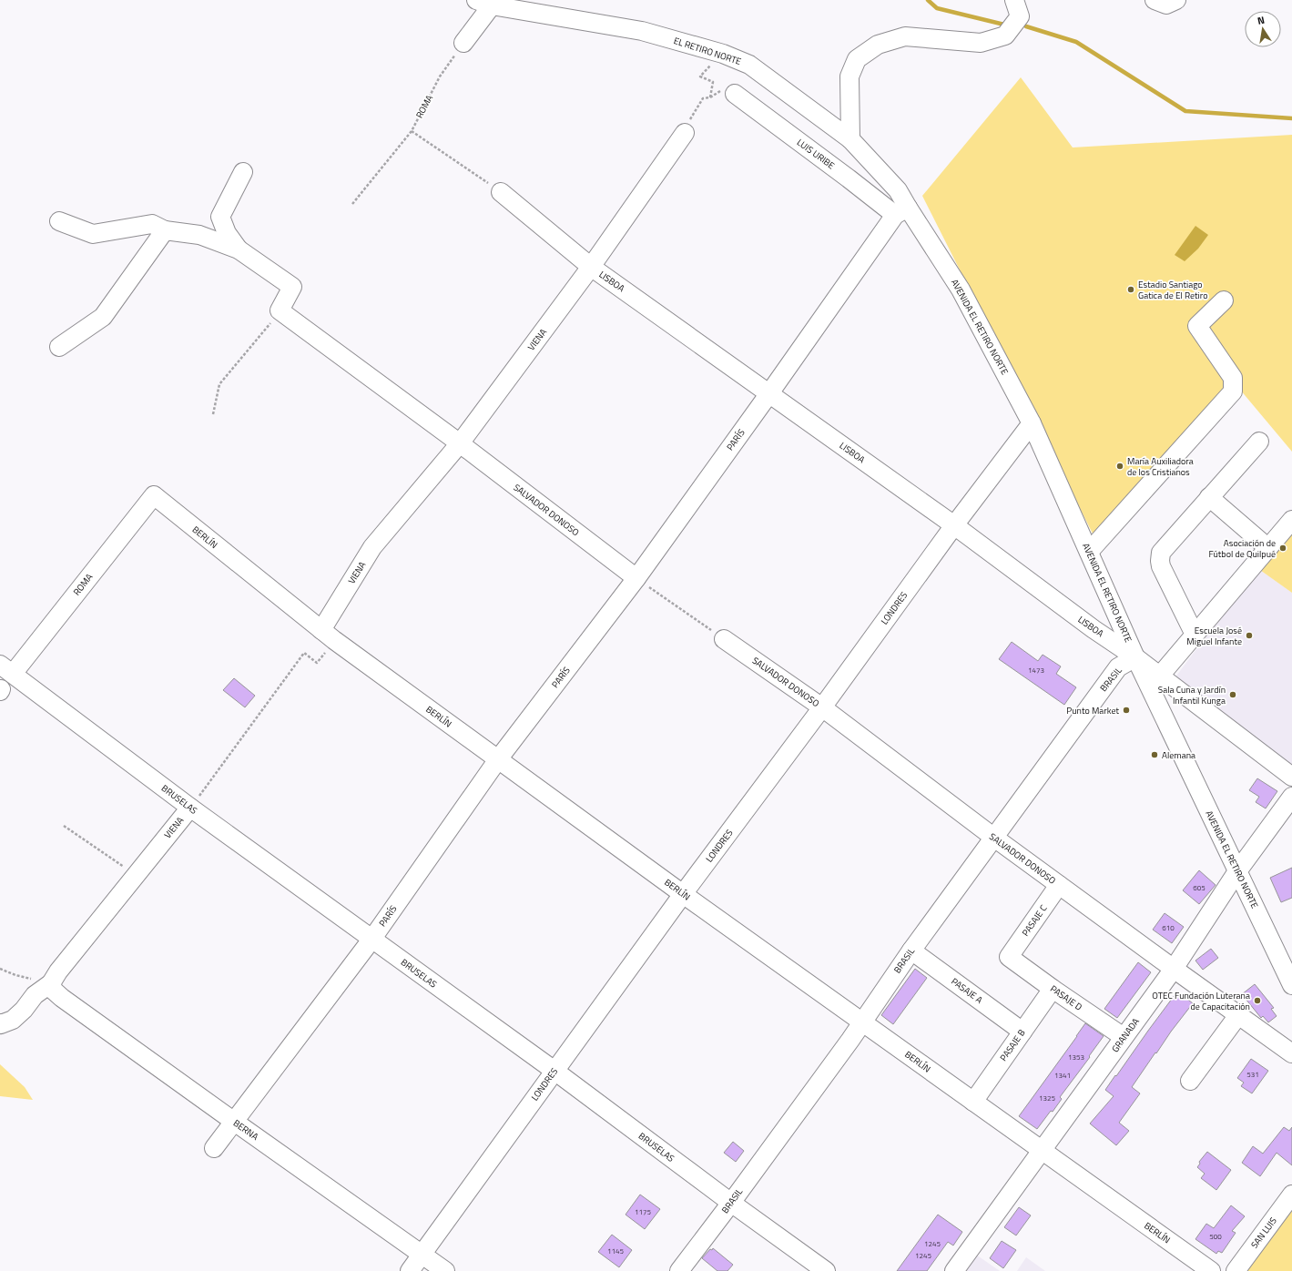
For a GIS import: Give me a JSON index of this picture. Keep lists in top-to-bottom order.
{
  "streets": {
    "street": [
      "EL RETIRO NORTE",
      "ROMA",
      "LUIS URIBE",
      "LISBOA",
      "AVENIDA EL RETIRO NORTE",
      "VIENA",
      "PARÍS",
      "SALVADOR DONOSO",
      "BERLÍN",
      "LONDRES",
      "BRASIL",
      "BRUSELAS",
      "PASAJE C",
      "PASAJE A",
      "PASAJE D",
      "GRANADA",
      "PASAJE B",
      "BERNA",
      "SAN LUIS"
    ]
  },
  "crossings": [
    ["EL RETIRO NORTE", "LUIS URIBE"],
    ["EL RETIRO NORTE", "AVENIDA EL RETIRO NORTE"],
    ["EL RETIRO NORTE", "PARÍS"],
    ["ROMA", "BERLÍN"],
    ["ROMA", "BRUSELAS"],
    ["LUIS URIBE", "AVENIDA EL RETIRO NORTE"],
    ["LUIS URIBE", "PARÍS"],
    ["LISBOA", "AVENIDA EL RETIRO NORTE"],
    ["LISBOA", "VIENA"],
    ["LISBOA", "PARÍS"],
    ["LISBOA", "LONDRES"],
    ["LISBOA", "BRASIL"],
    ["AVENIDA EL RETIRO NORTE", "PARÍS"],
    ["AVENIDA EL RETIRO NORTE", "LONDRES"],
    ["AVENIDA EL RETIRO NORTE", "BRASIL"],
    ["AVENIDA EL RETIRO NORTE", "GRANADA"],
    ["VIENA", "SALVADOR DONOSO"],
    ["VIENA", "BERLÍN"],
    ["VIENA", "BRUSELAS"],
    ["VIENA", "BERNA"],
    ["PARÍS", "SALVADOR DONOSO"],
    ["PARÍS", "BERLÍN"],
    ["PARÍS", "BRUSELAS"],
    ["PARÍS", "BERNA"],
    ["SALVADOR DONOSO", "LONDRES"],
    ["SALVADOR DONOSO", "BRASIL"],
    ["SALVADOR DONOSO", "PASAJE C"],
    ["SALVADOR DONOSO", "GRANADA"],
    ["BERLÍN", "LONDRES"],
    ["BERLÍN", "BRASIL"],
    ["BERLÍN", "GRANADA"],
    ["BERLÍN", "PASAJE B"],
    ["LONDRES", "BRUSELAS"],
    ["LONDRES", "BERNA"],
    ["BRASIL", "BRUSELAS"],
    ["BRASIL", "PASAJE A"],
    ["PASAJE C", "PASAJE D"],
    ["PASAJE A", "PASAJE B"],
    ["PASAJE D", "GRANADA"],
    ["PASAJE D", "PASAJE B"]
  ],
  "places": [
    "Estadio Santiago Gatica de El Retiro",
    "María Auxiliadora de los Cristianos",
    "Asociación de Fútbol de Quilpué",
    "Escuela José Miguel Infante",
    "Sala Cuna y Jardín Infantil Kunga",
    "Punto Market",
    "Alemana",
    "OTEC Fundación Luterana de Capacitación"
  ],
  "house_numbers": [
    "1473",
    "605",
    "610",
    "1353",
    "531",
    "1341",
    "1325",
    "1175",
    "500",
    "1245",
    "1145",
    "1245"
  ],
  "north": "top"
}
